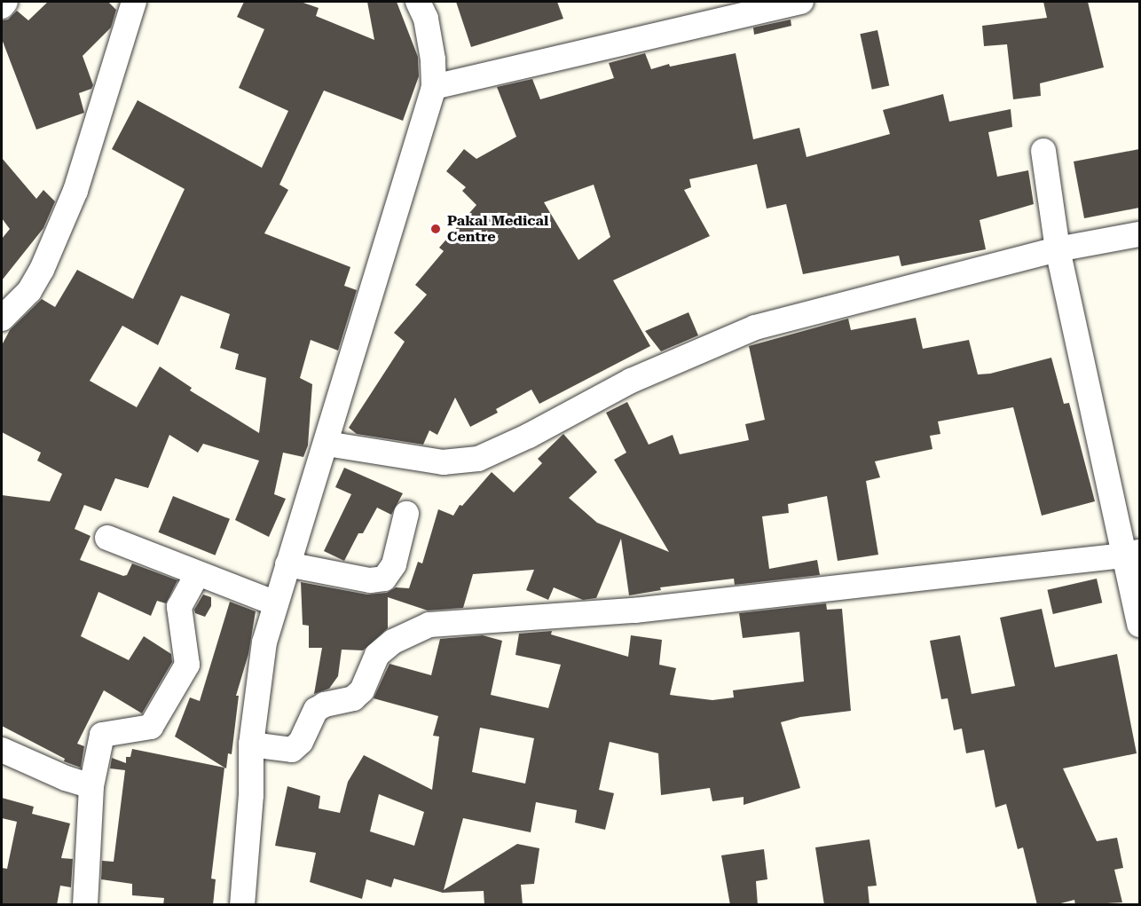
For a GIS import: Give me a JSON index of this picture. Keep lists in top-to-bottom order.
{
  "places": ["Pakal Medical Centre"]
}
